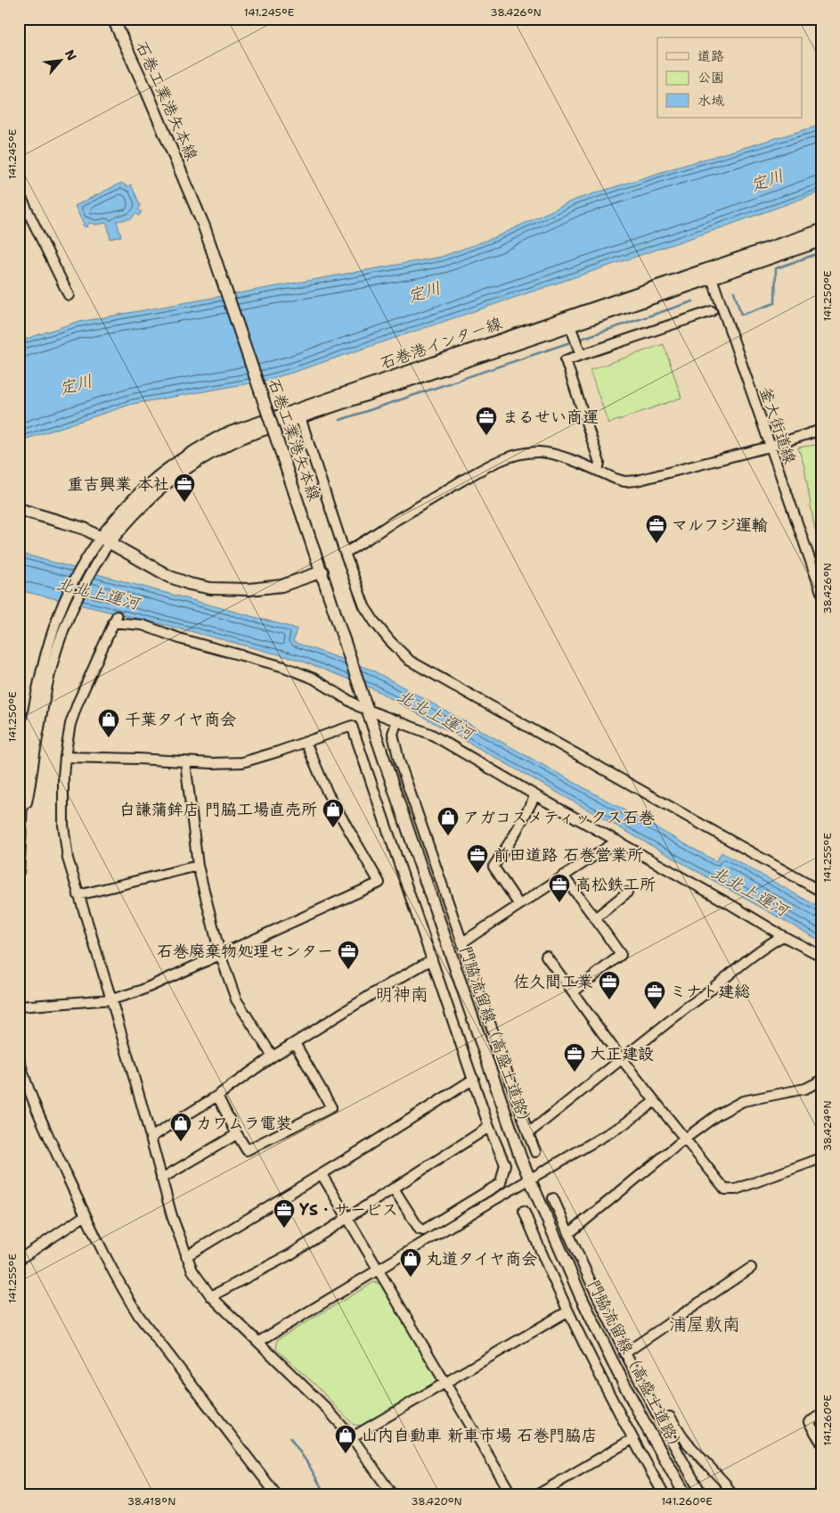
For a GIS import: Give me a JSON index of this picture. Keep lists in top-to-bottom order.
{
  "streets": {
    "main road": ["石巻工業港矢本線", "石巻港インター線", "門脇流留線（高盛土道路）"],
    "street": ["釜大街道線"]
  },
  "crossings": [
    ["石巻工業港矢本線", "門脇流留線（高盛土道路）"],
    ["石巻港インター線", "釜大街道線"]
  ],
  "districts": ["明神南", "浦屋敷南"],
  "water": ["定川", "北北上運河"],
  "places": {
    "office": [
      "まるせい商運",
      "重吉興業 本社",
      "マルフジ運輸",
      "前田道路 石巻営業所",
      "高松鉄工所",
      "石巻廃棄物処理センター",
      "佐久間工業",
      "ミナト建総",
      "大正建設",
      "YS・サービス"
    ],
    "shop": [
      "千葉タイヤ商会",
      "白謙蒲鉾店 門脇工場直売所",
      "アガコスメティックス石巻",
      "カワムラ電装",
      "丸道タイヤ商会",
      "山内自動車 新車市場 石巻門脇店"
    ]
  },
  "legend": ["道路", "公園", "水域"],
  "north": "top right",
  "coordinates": [
    "141.245°E",
    "38.426°N",
    "141.250°E",
    "141.255°E",
    "38.424°N",
    "141.260°E",
    "38.418°N",
    "38.420°N"
  ]
}
